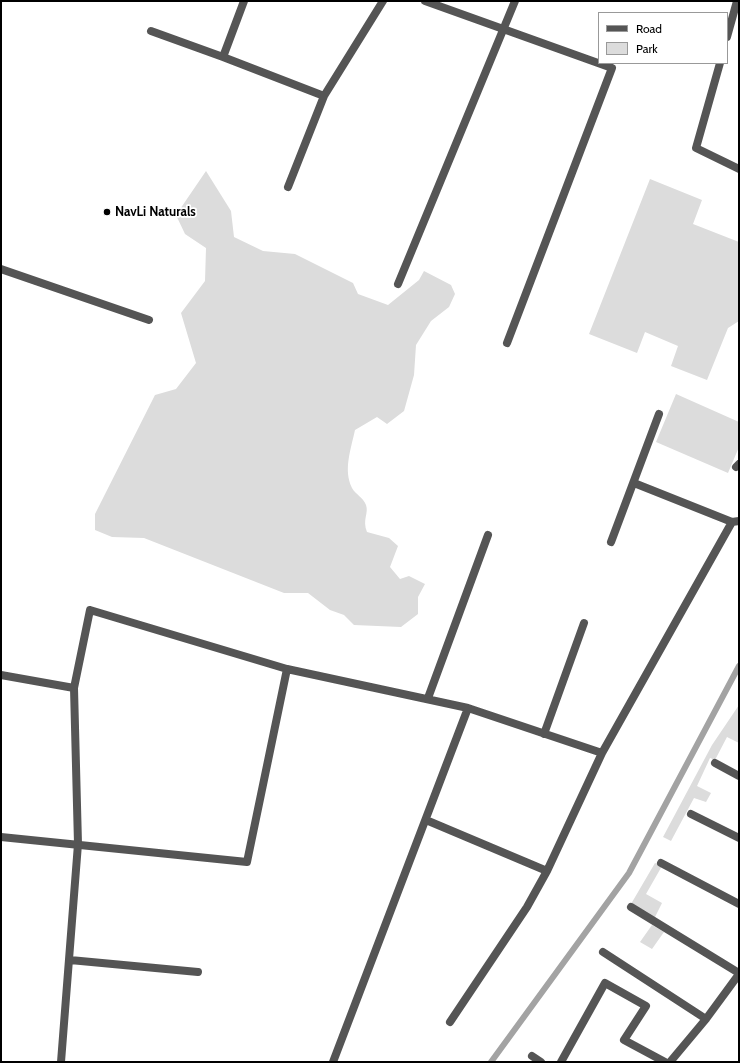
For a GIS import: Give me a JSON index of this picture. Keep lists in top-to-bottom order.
{
  "places": ["NavLi Naturals"],
  "legend": ["Road", "Park"]
}
